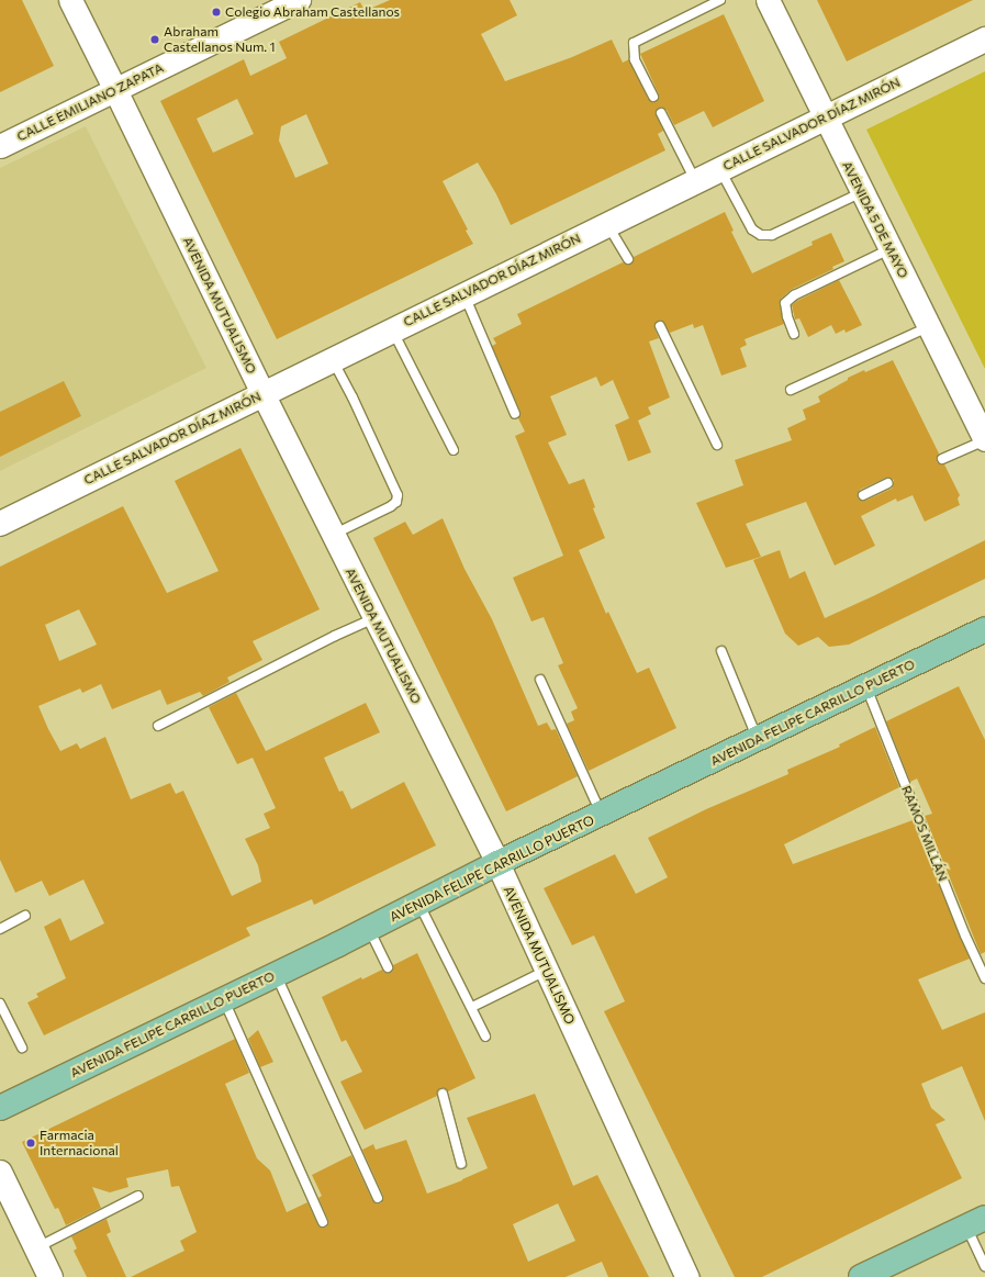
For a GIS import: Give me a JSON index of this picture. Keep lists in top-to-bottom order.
{
  "streets": {
    "main road": ["CALLE SALVADOR DÍAZ MIRÓN", "AVENIDA FELIPE CARRILLO PUERTO"],
    "street": ["CALLE EMILIANO ZAPATA", "AVENIDA 5 DE MAYO", "AVENIDA MUTUALISMO"],
    "lane": ["RAMOS MILLÁN"]
  },
  "crossings": [
    ["CALLE EMILIANO ZAPATA", "AVENIDA MUTUALISMO"],
    ["CALLE SALVADOR DÍAZ MIRÓN", "AVENIDA 5 DE MAYO"],
    ["CALLE SALVADOR DÍAZ MIRÓN", "AVENIDA MUTUALISMO"],
    ["AVENIDA MUTUALISMO", "AVENIDA FELIPE CARRILLO PUERTO"],
    ["AVENIDA FELIPE CARRILLO PUERTO", "RAMOS MILLÁN"]
  ],
  "places": ["Colegio Abraham Castellanos", "Abraham Castellanos Num. 1", "Farmacia Internacional"]
}
